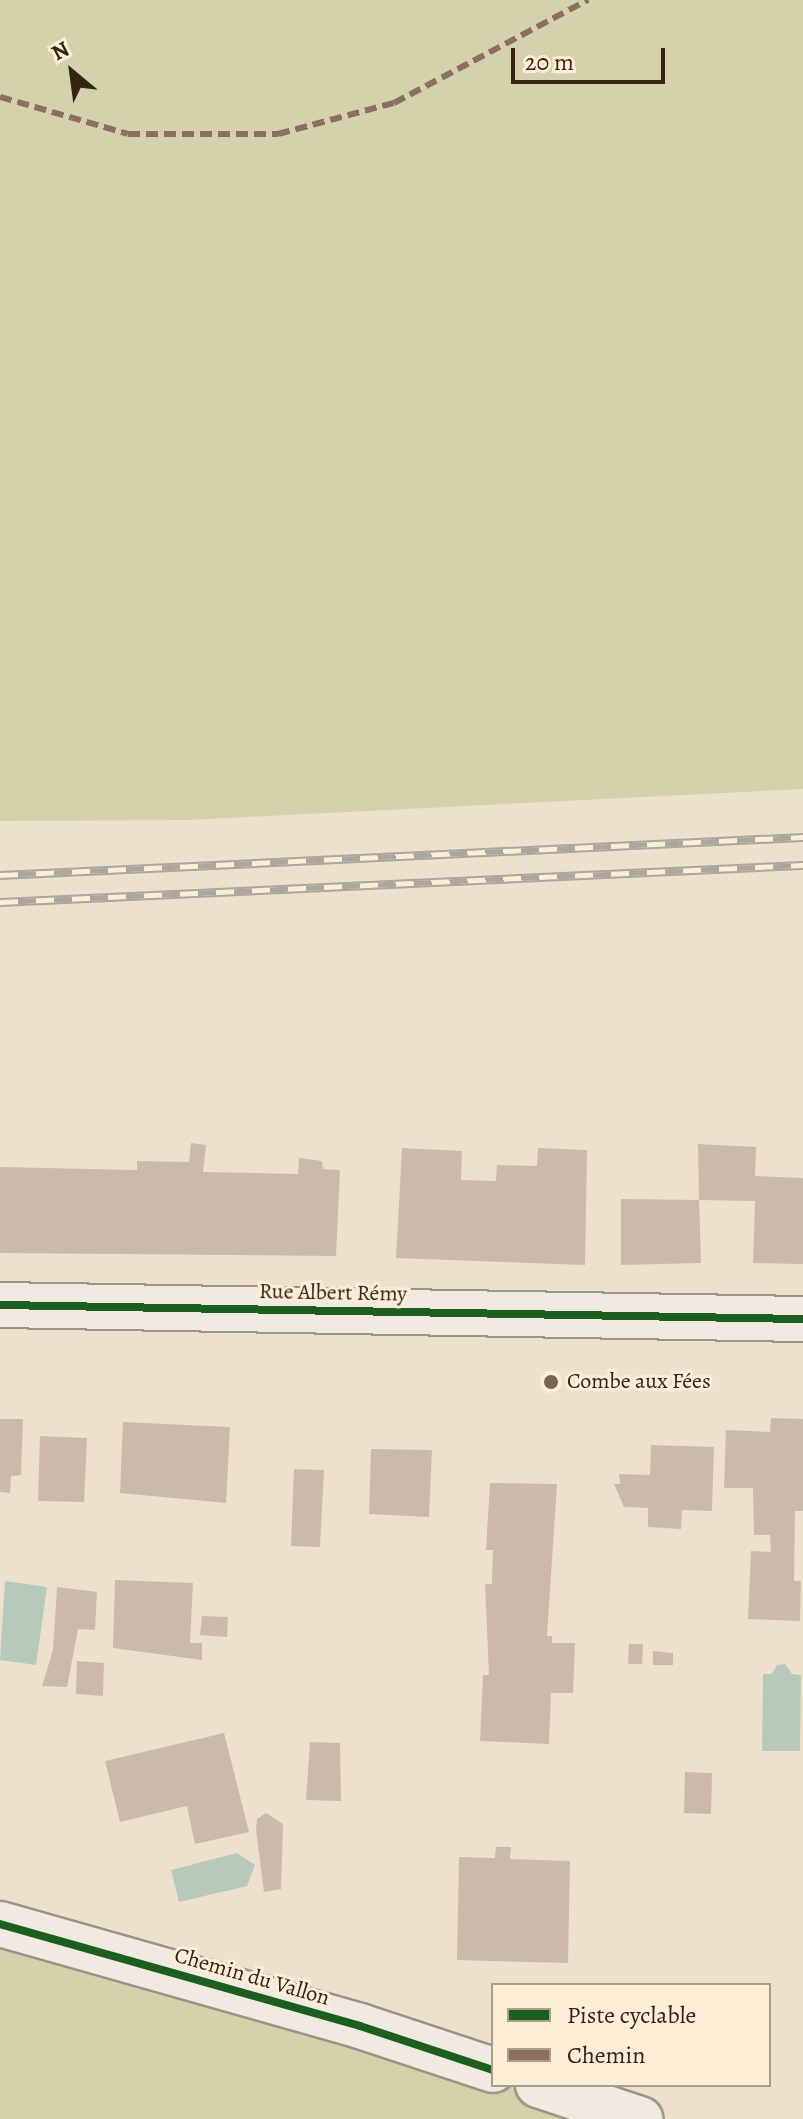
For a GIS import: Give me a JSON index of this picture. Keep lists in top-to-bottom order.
{
  "streets": {
    "main road": ["Rue Albert Rémy", "Chemin du Vallon"]
  },
  "places": ["Combe aux Fées"],
  "legend": ["Piste cyclable", "Chemin"],
  "scale_bar": "20 m",
  "north": "top left"
}
